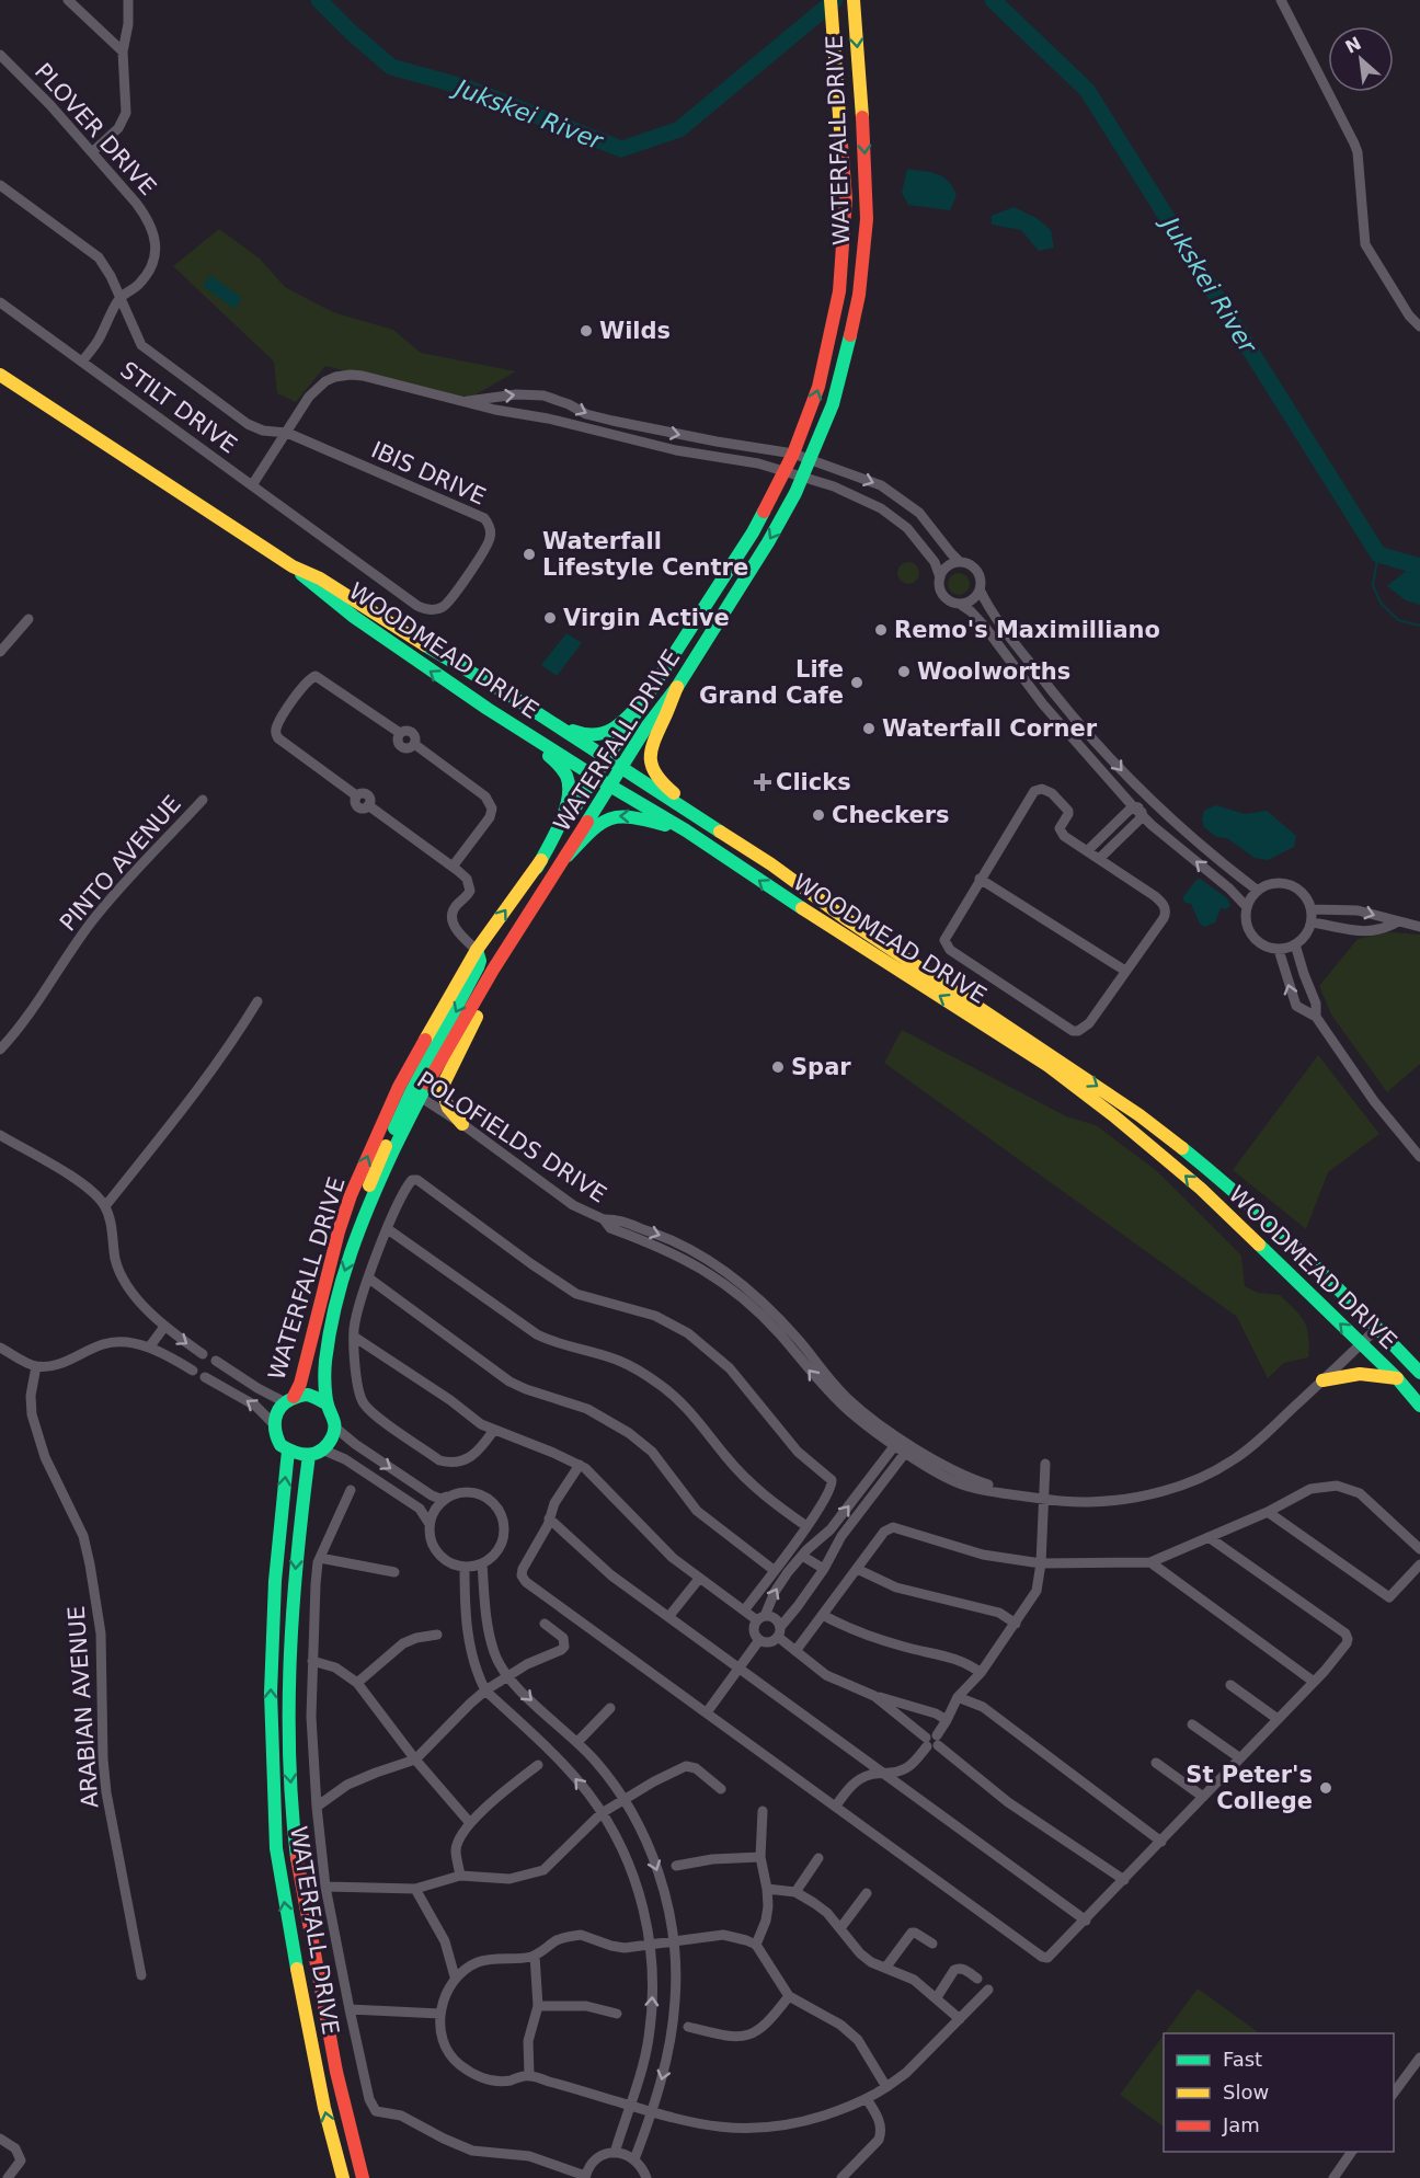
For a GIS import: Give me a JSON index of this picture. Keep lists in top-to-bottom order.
{
  "streets": {
    "main road": ["WATERFALL DRIVE", "WOODMEAD DRIVE"],
    "street": [
      "PLOVER DRIVE",
      "STILT DRIVE",
      "IBIS DRIVE",
      "PINTO AVENUE",
      "POLOFIELDS DRIVE",
      "ARABIAN AVENUE"
    ]
  },
  "crossings": [
    ["WATERFALL DRIVE", "WOODMEAD DRIVE"],
    ["WATERFALL DRIVE", "POLOFIELDS DRIVE"],
    ["STILT DRIVE", "IBIS DRIVE"],
    ["WOODMEAD DRIVE", "POLOFIELDS DRIVE"]
  ],
  "water": ["Jukskei River"],
  "places": {
    "other": [
      "Wilds",
      "Waterfall Lifestyle Centre",
      "Virgin Active",
      "Remo's Maximilliano",
      "Woolworths",
      "Life Grand Cafe",
      "Waterfall Corner",
      "Checkers",
      "Spar",
      "St Peter's College"
    ],
    "health": ["Clicks"]
  },
  "legend": ["Fast", "Slow", "Jam"],
  "north": "top left"
}
